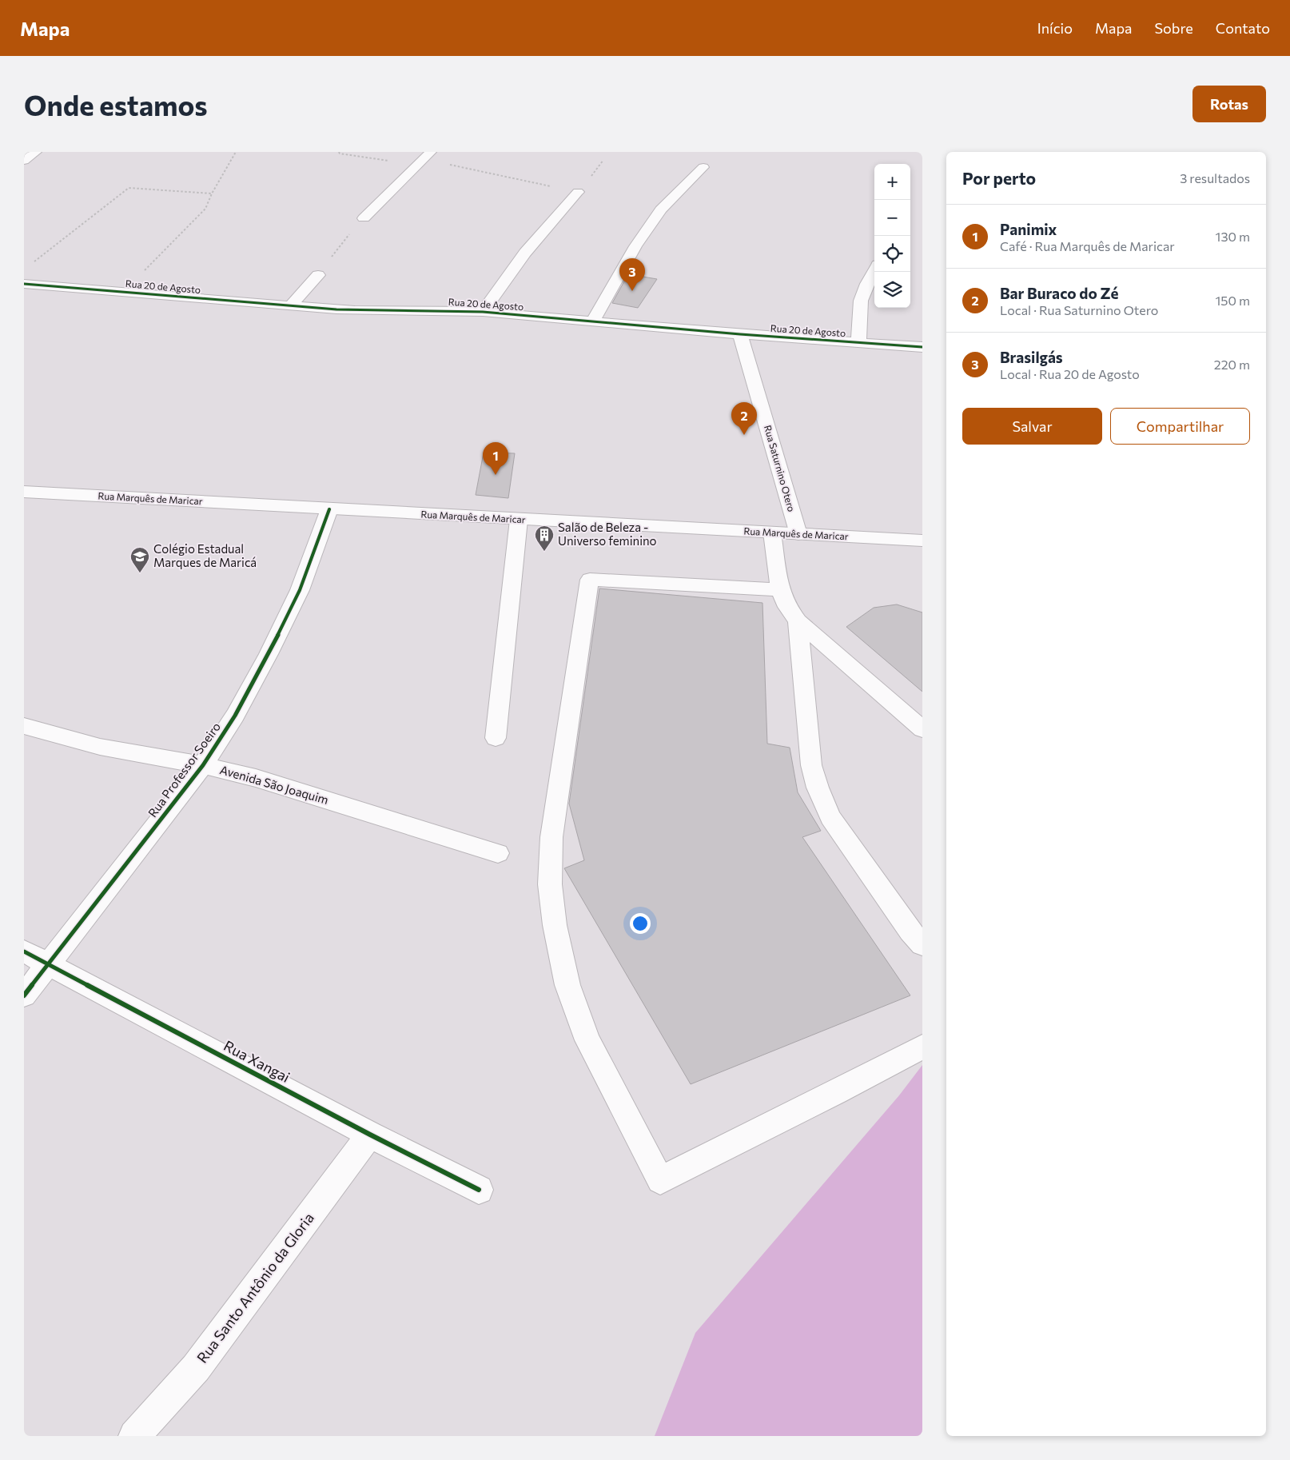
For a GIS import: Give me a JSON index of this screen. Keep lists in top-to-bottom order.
{
  "streets": {
    "street": [
      "Rua 20 de Agosto",
      "Rua Saturnino Otero",
      "Rua Marquês de Maricar",
      "Rua Professor Soeiro",
      "Avenida São Joaquim",
      "Rua Xangai",
      "Rua Santo Antônio da Gloria"
    ]
  },
  "crossings": [
    ["Rua 20 de Agosto", "Rua Saturnino Otero"],
    ["Rua Saturnino Otero", "Rua Marquês de Maricar"],
    ["Rua Marquês de Maricar", "Rua Professor Soeiro"],
    ["Rua Professor Soeiro", "Avenida São Joaquim"],
    ["Rua Professor Soeiro", "Rua Xangai"],
    ["Rua Xangai", "Rua Santo Antônio da Gloria"]
  ],
  "places": {
    "building": ["Salão de Beleza - Universo feminino"],
    "school or university": ["Colégio Estadual Marques de Maricá"]
  },
  "page": {
    "header": "Mapa",
    "nav": [
      "Início",
      "Mapa",
      "Sobre",
      "Contato"
    ],
    "buttons": [
      "Rotas",
      ["Salvar", "Compartilhar"]
    ],
    "title": "Onde estamos",
    "heading": ["Por perto", "3 resultados"],
    "map_buttons": ["+", "−"],
    "list": [
      {
        "mark": "1",
        "name": "Panimix",
        "note": "Café · Rua Marquês de Maricar",
        "value": "130 m"
      },
      {
        "mark": "2",
        "name": "Bar Buraco do Zé",
        "note": "Local · Rua Saturnino Otero",
        "value": "150 m"
      },
      {
        "mark": "3",
        "name": "Brasilgás",
        "note": "Local · Rua 20 de Agosto",
        "value": "220 m"
      }
    ],
    "pins": ["3", "2", "1"]
  }
}
